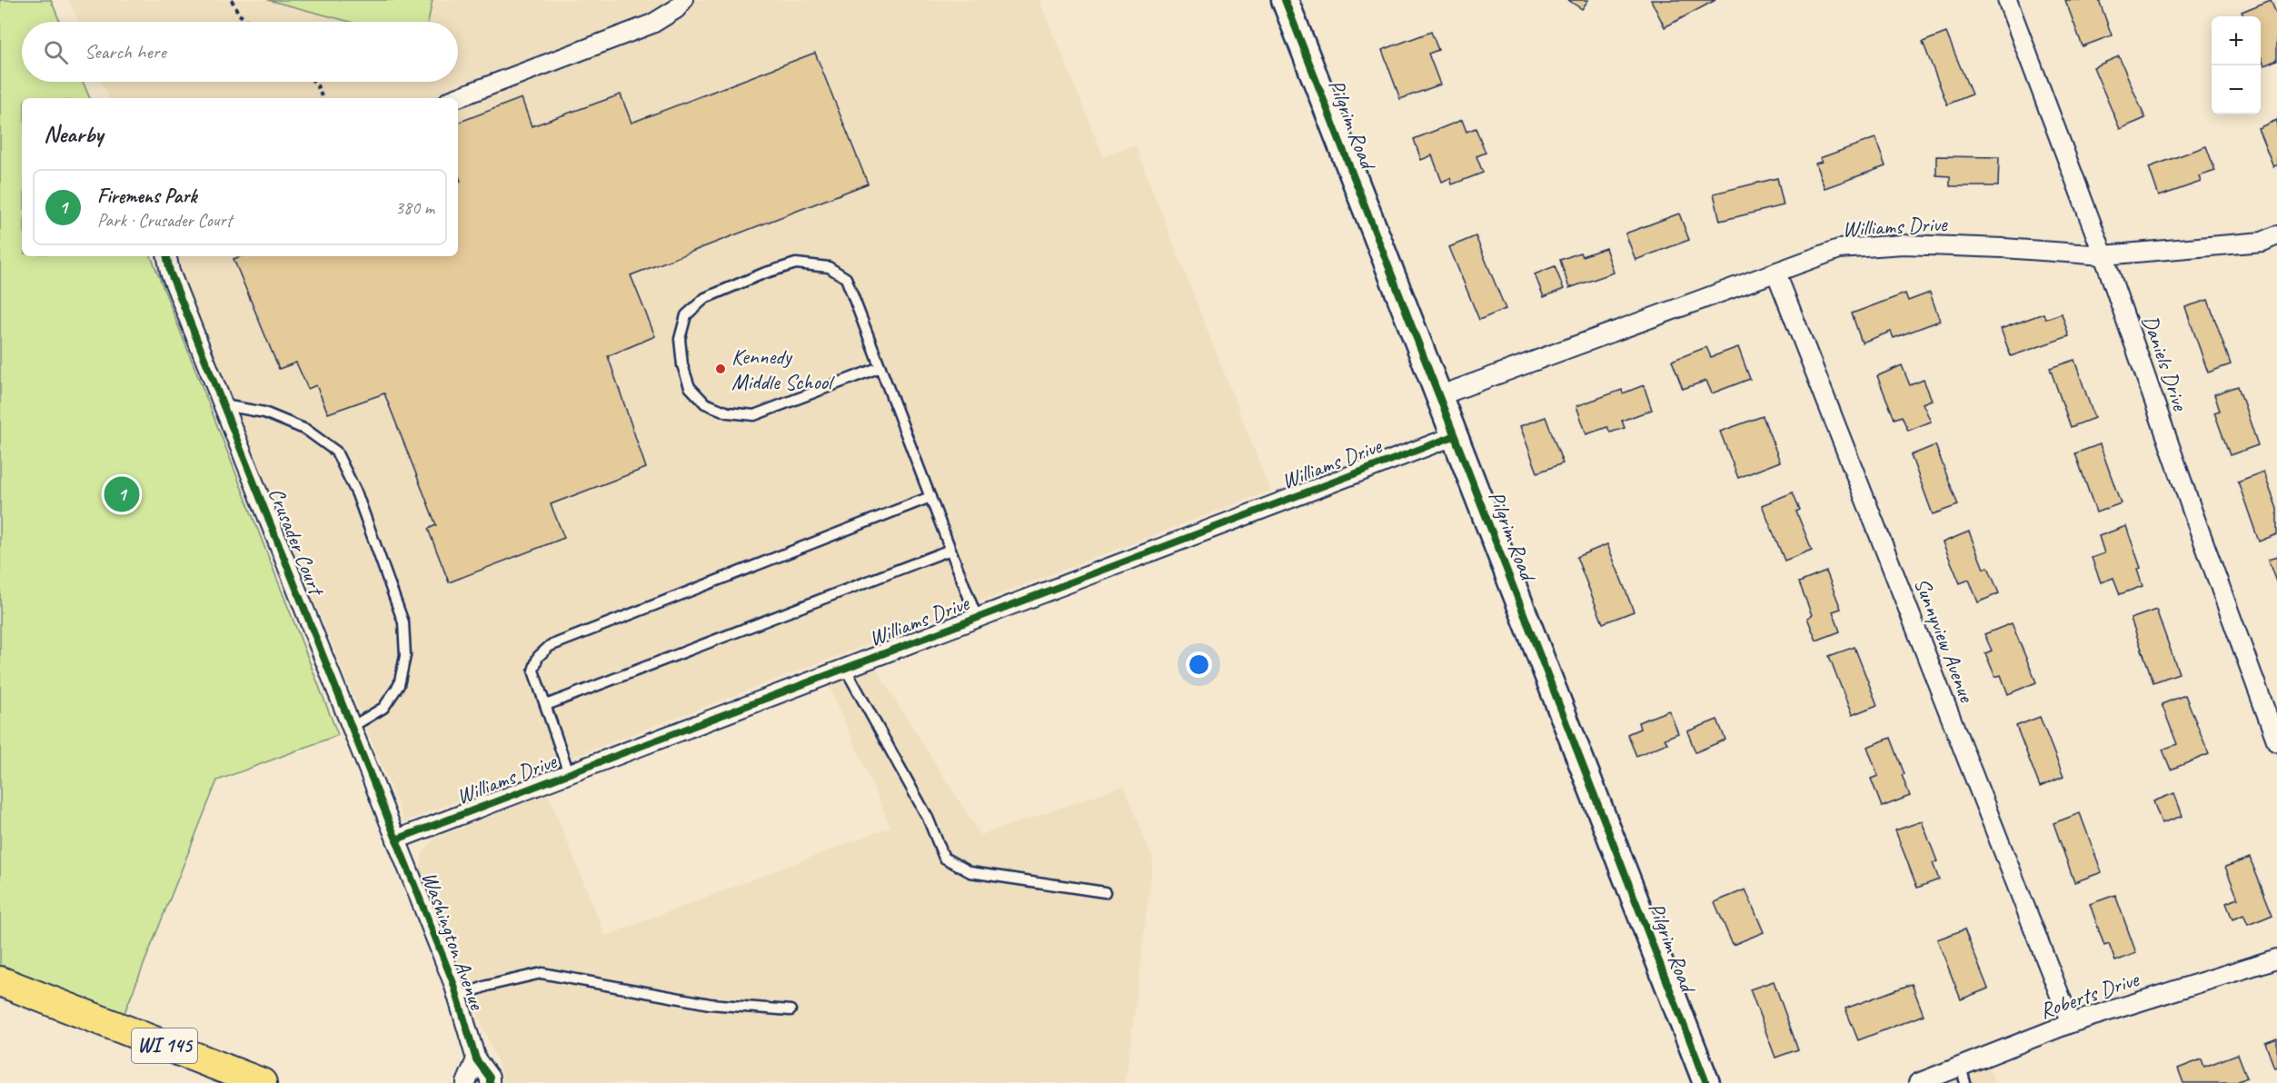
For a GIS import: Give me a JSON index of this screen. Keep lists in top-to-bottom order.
{
  "streets": {
    "main road": ["WI 145"],
    "street": [
      "Pilgrim Road",
      "Williams Drive",
      "Daniels Drive",
      "Crusader Court",
      "Sunnyview Avenue",
      "Washington Avenue",
      "Roberts Drive"
    ]
  },
  "crossings": [
    ["Pilgrim Road", "Williams Drive"],
    ["Williams Drive", "Daniels Drive"],
    ["Williams Drive", "Crusader Court"],
    ["Williams Drive", "Sunnyview Avenue"],
    ["Williams Drive", "Washington Avenue"],
    ["Crusader Court", "Washington Avenue"],
    ["Sunnyview Avenue", "Roberts Drive"]
  ],
  "places": ["Kennedy Middle School"],
  "page": {
    "map_buttons": ["+", "−"],
    "search": "Search here",
    "heading": "Nearby",
    "list": [
      {
        "mark": "1",
        "name": "Firemens Park",
        "note": "Park · Crusader Court",
        "value": "380 m"
      }
    ],
    "pins": "1"
  }
}
